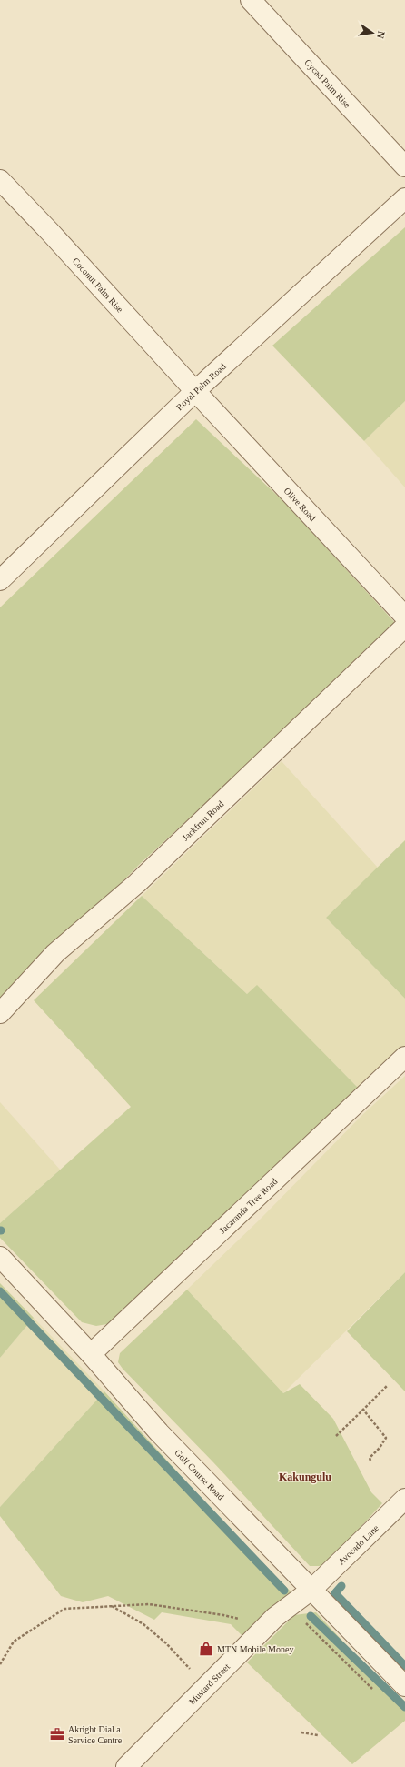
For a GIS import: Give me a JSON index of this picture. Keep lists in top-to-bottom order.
{
  "streets": {
    "street": [
      "Cycad Palm Rise",
      "Coconut Palm Rise",
      "Royal Palm Road",
      "Olive Road",
      "Jackfruit Road",
      "Jacaranda Tree Road",
      "Golf Course Road",
      "Avocado Lane",
      "Mustard Street"
    ]
  },
  "crossings": [
    ["Coconut Palm Rise", "Royal Palm Road"],
    ["Coconut Palm Rise", "Olive Road"],
    ["Royal Palm Road", "Olive Road"],
    ["Jacaranda Tree Road", "Golf Course Road"],
    ["Golf Course Road", "Avocado Lane"],
    ["Golf Course Road", "Mustard Street"],
    ["Avocado Lane", "Mustard Street"]
  ],
  "districts": ["Kakungulu"],
  "places": {
    "shop": ["MTN Mobile Money"],
    "office": ["Akright Dial a Service Centre"]
  },
  "north": "right"
}
